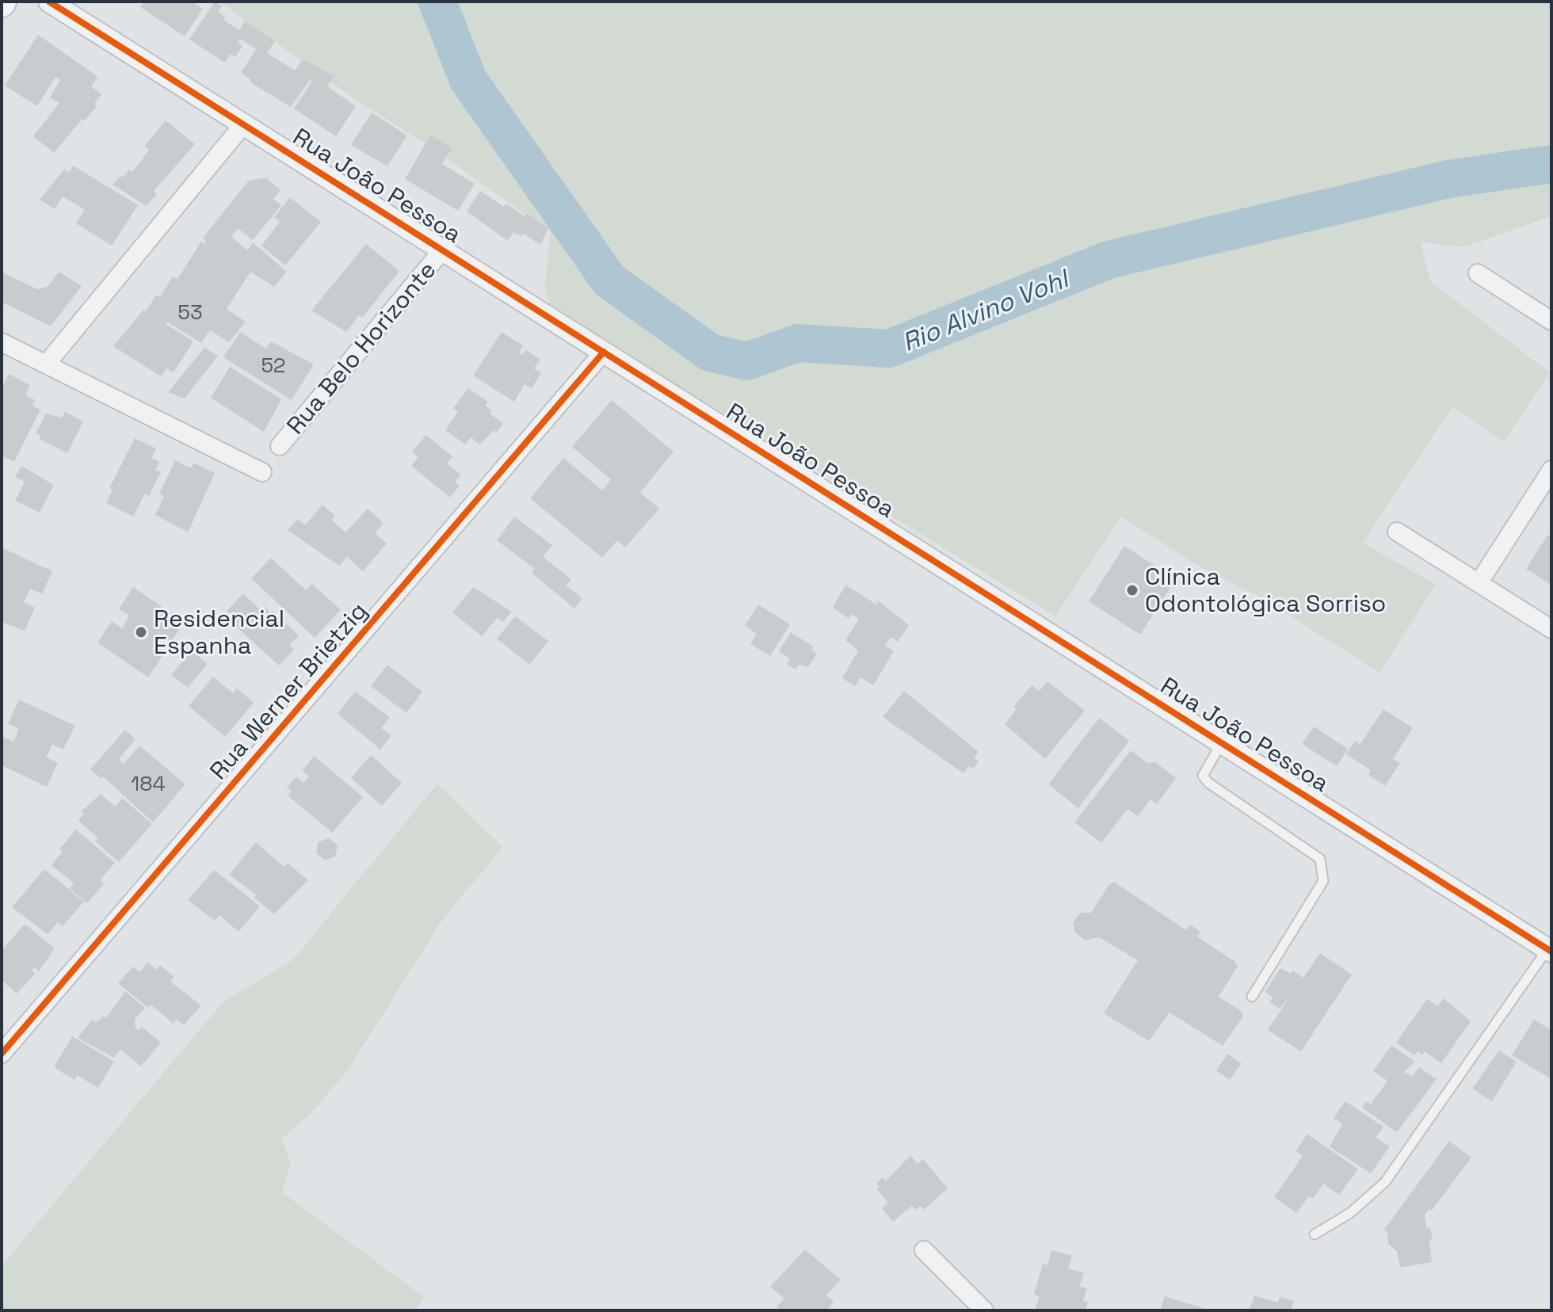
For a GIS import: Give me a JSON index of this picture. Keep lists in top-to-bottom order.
{
  "streets": {
    "street": ["Rua João Pessoa", "Rua Belo Horizonte", "Rua Werner Brietzig"]
  },
  "crossings": [
    ["Rua João Pessoa", "Rua Belo Horizonte"],
    ["Rua João Pessoa", "Rua Werner Brietzig"]
  ],
  "water": ["Rio Alvino Vohl"],
  "places": ["Clínica Odontológica Sorriso", "Residencial Espanha"],
  "house_numbers": ["53", "52", "184"]
}
